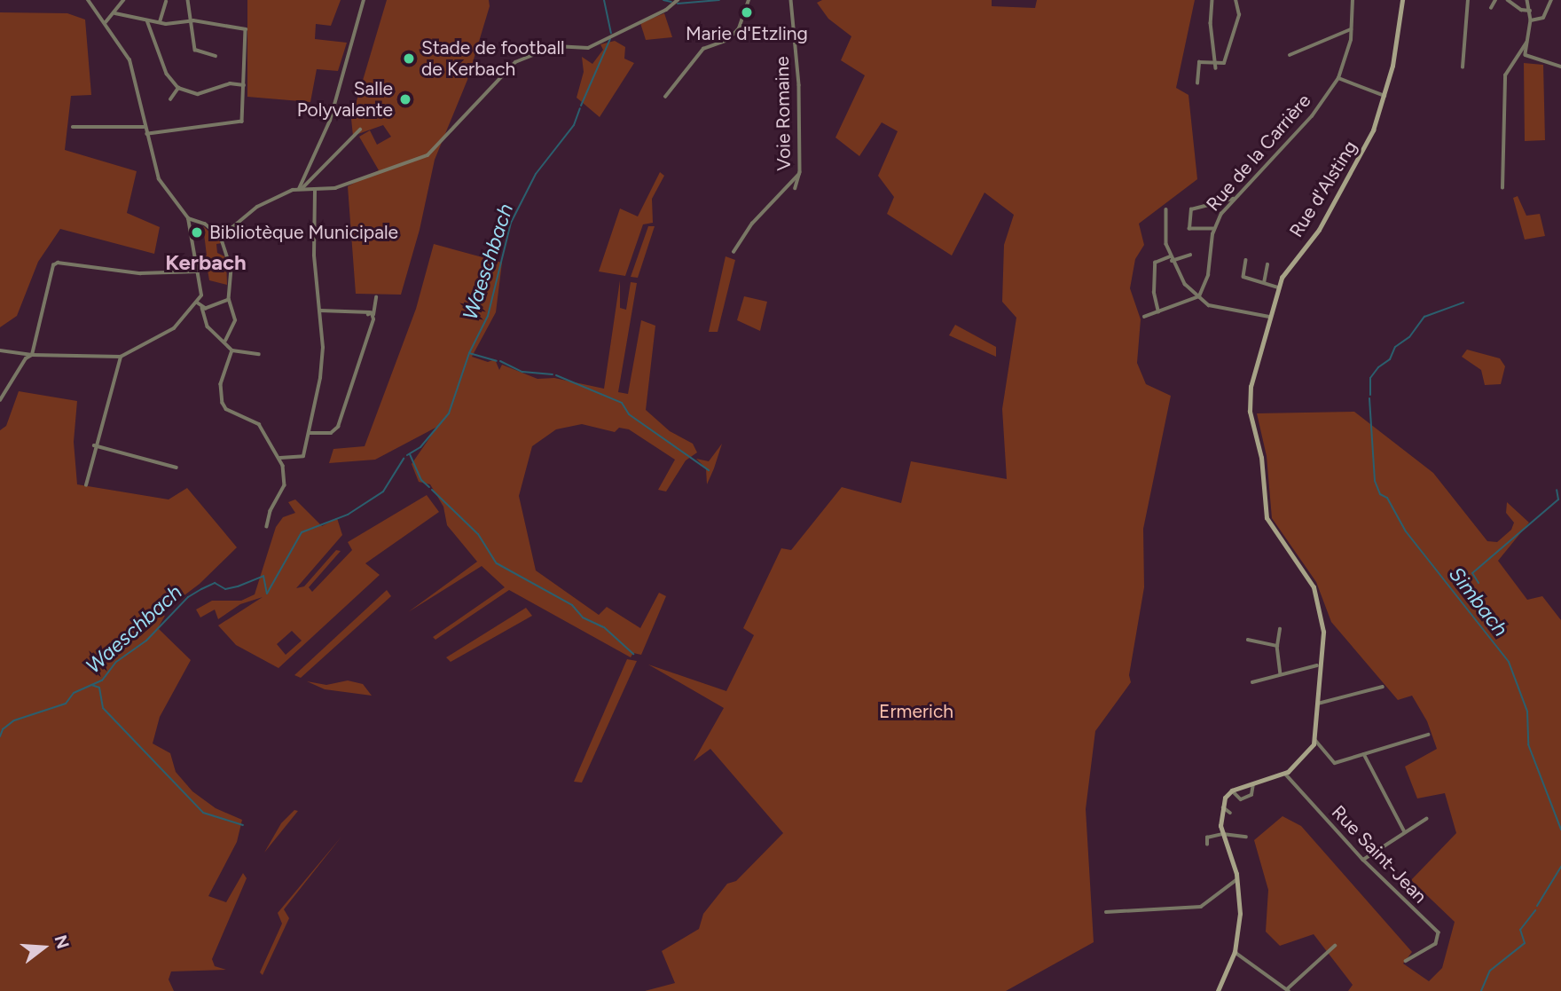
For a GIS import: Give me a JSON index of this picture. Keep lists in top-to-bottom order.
{
  "streets": {
    "main road": ["Rue d'Alsting"],
    "street": ["Voie Romaine", "Rue de la Carrière", "Rue Saint-Jean"]
  },
  "districts": ["Kerbach"],
  "water": ["Waeschbach", "Simbach"],
  "parks": ["Ermerich"],
  "places": [
    "Marie d'Etzling",
    "Stade de football de Kerbach",
    "Salle Polyvalente",
    "Bibliotèque Municipale"
  ],
  "north": "right"
}
